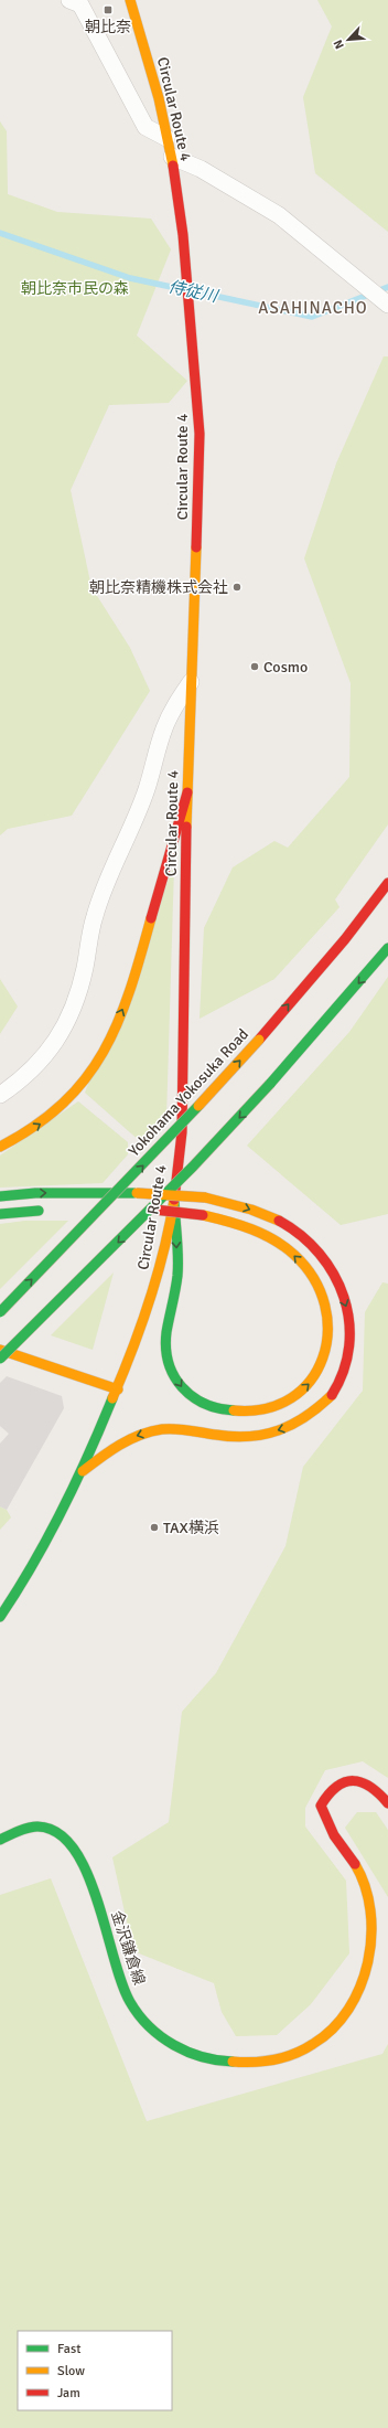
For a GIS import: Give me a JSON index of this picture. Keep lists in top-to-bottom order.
{
  "streets": {
    "main road": ["Circular Route 4", "Yokohama Yokosuka Road", "金沢鎌倉線"]
  },
  "districts": ["ASAHINACHO"],
  "water": ["侍従川"],
  "parks": ["朝比奈市民の森"],
  "places": {
    "transit": ["朝比奈"],
    "other": ["朝比奈精機株式会社", "Cosmo", "TAX横浜"]
  },
  "legend": ["Fast", "Slow", "Jam"],
  "north": "bottom left"
}
